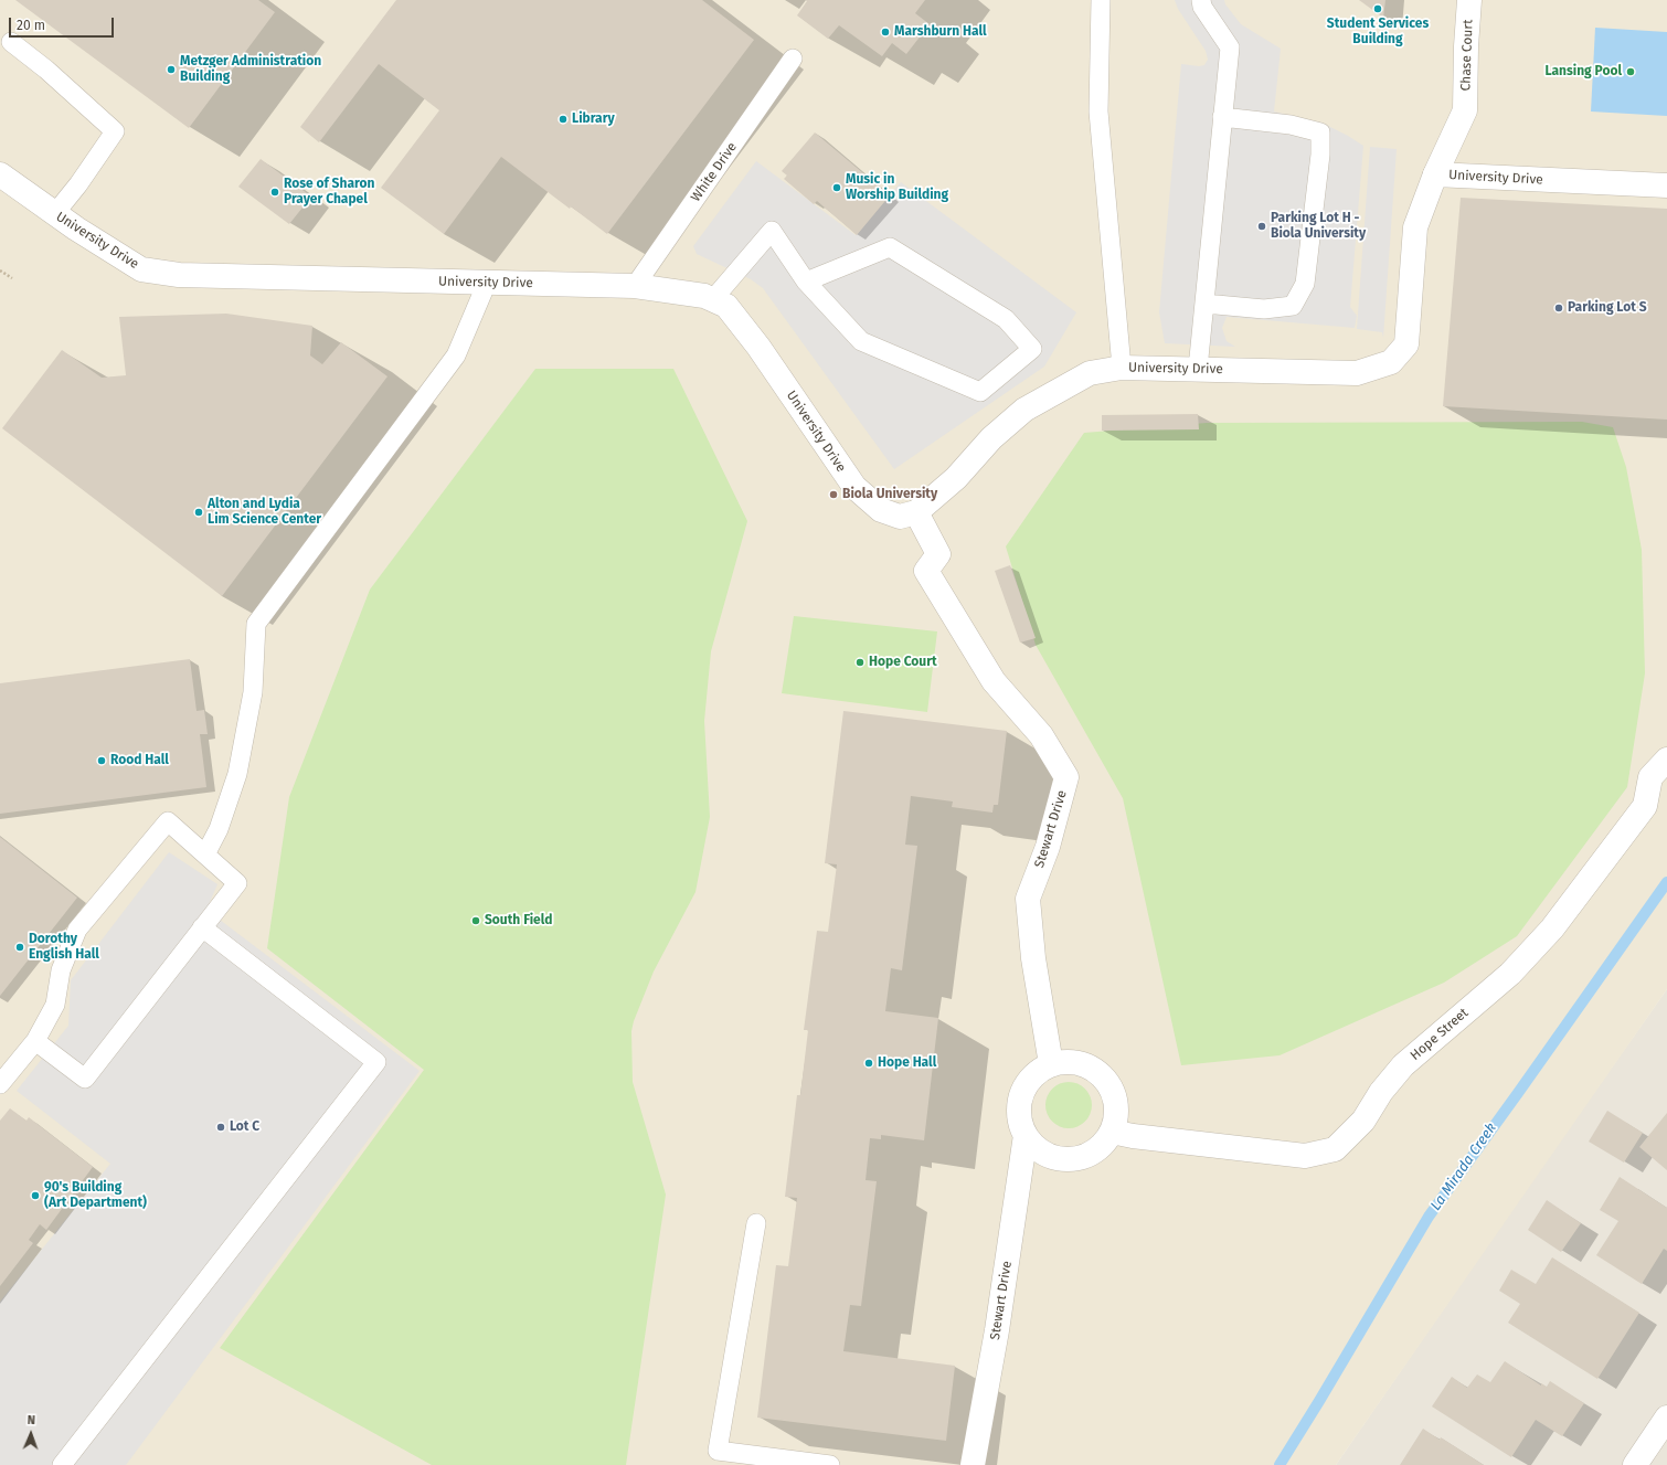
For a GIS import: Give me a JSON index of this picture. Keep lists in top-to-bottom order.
{
  "streets": {
    "street": [
      "Chase Court",
      "University Drive",
      "Stewart Drive",
      "Hope Street"
    ],
    "lane": ["White Drive"]
  },
  "crossings": [
    ["Chase Court", "University Drive"],
    ["White Drive", "University Drive"],
    ["University Drive", "Stewart Drive"],
    ["Stewart Drive", "Hope Street"]
  ],
  "water": ["La Mirada Creek"],
  "places": [
    "Student Services Building",
    "Marshburn Hall",
    "Metzger Administration Building",
    "Lansing Pool",
    "Library",
    "Music in Worship Building",
    "Rose of Sharon Prayer Chapel",
    "Parking Lot H - Biola University",
    "Parking Lot S",
    "Biola University",
    "Alton and Lydia Lim Science Center",
    "Hope Court",
    "Rood Hall",
    "South Field",
    "Dorothy English Hall",
    "Hope Hall",
    "Lot C",
    "90's Building (Art Department)"
  ],
  "scale_bar": "20 m",
  "north": "top"
}
